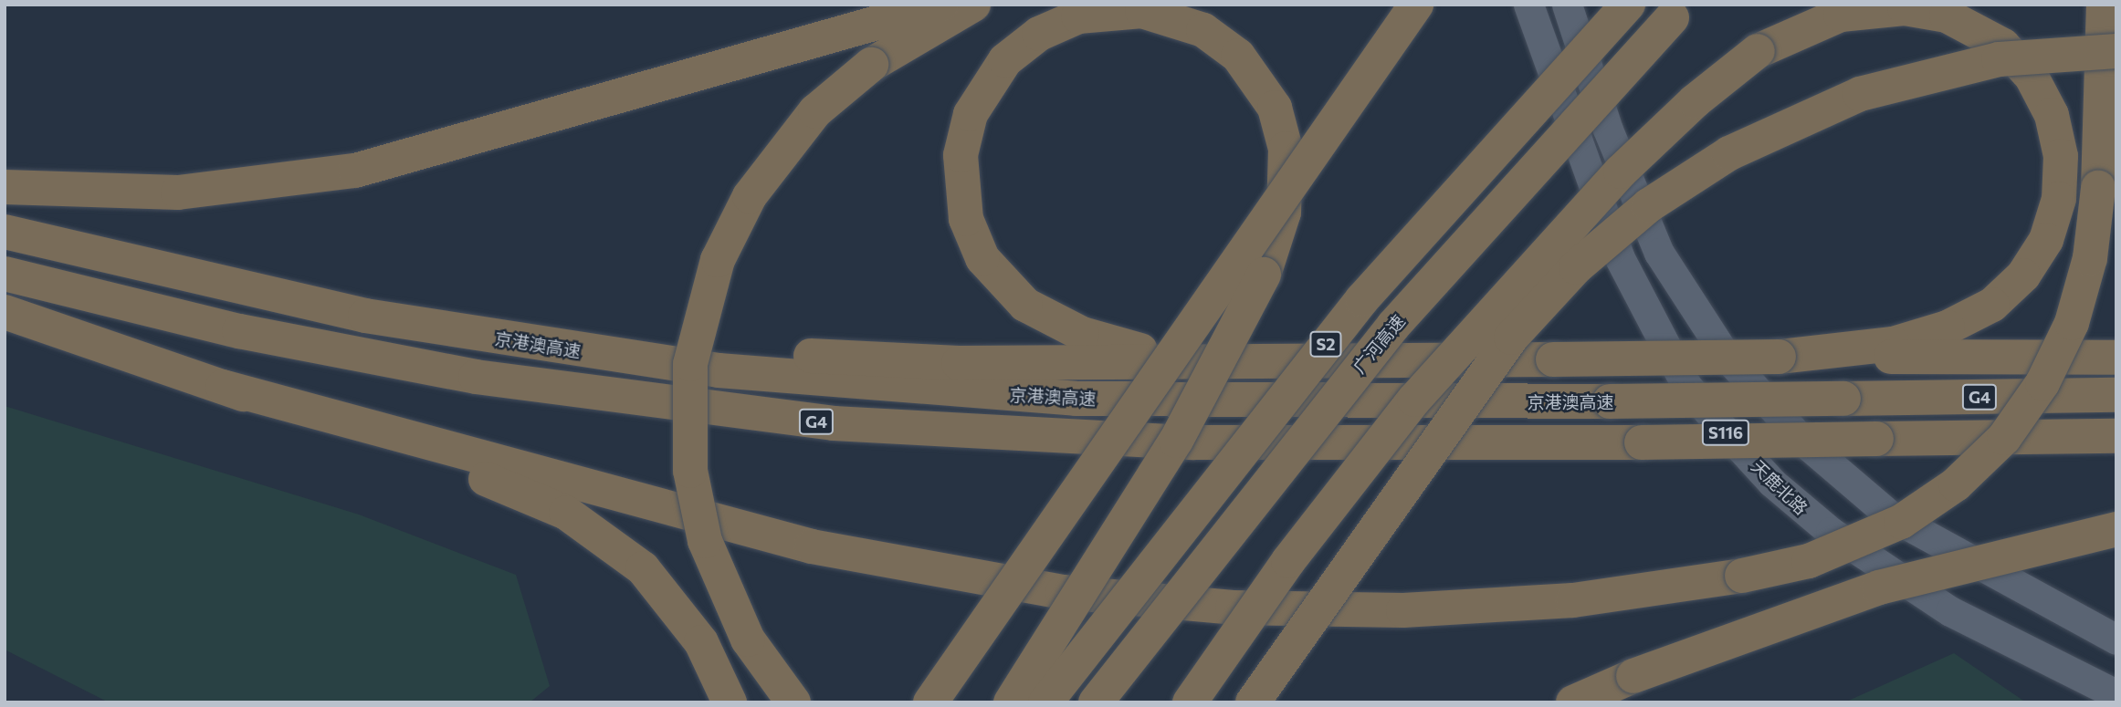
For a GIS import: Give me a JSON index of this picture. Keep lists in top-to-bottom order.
{
  "streets": {
    "highway": [
      "S2",
      "广河高速",
      "京港澳高速",
      "G4"
    ],
    "main road": ["S116", "天鹿北路"]
  }
}
